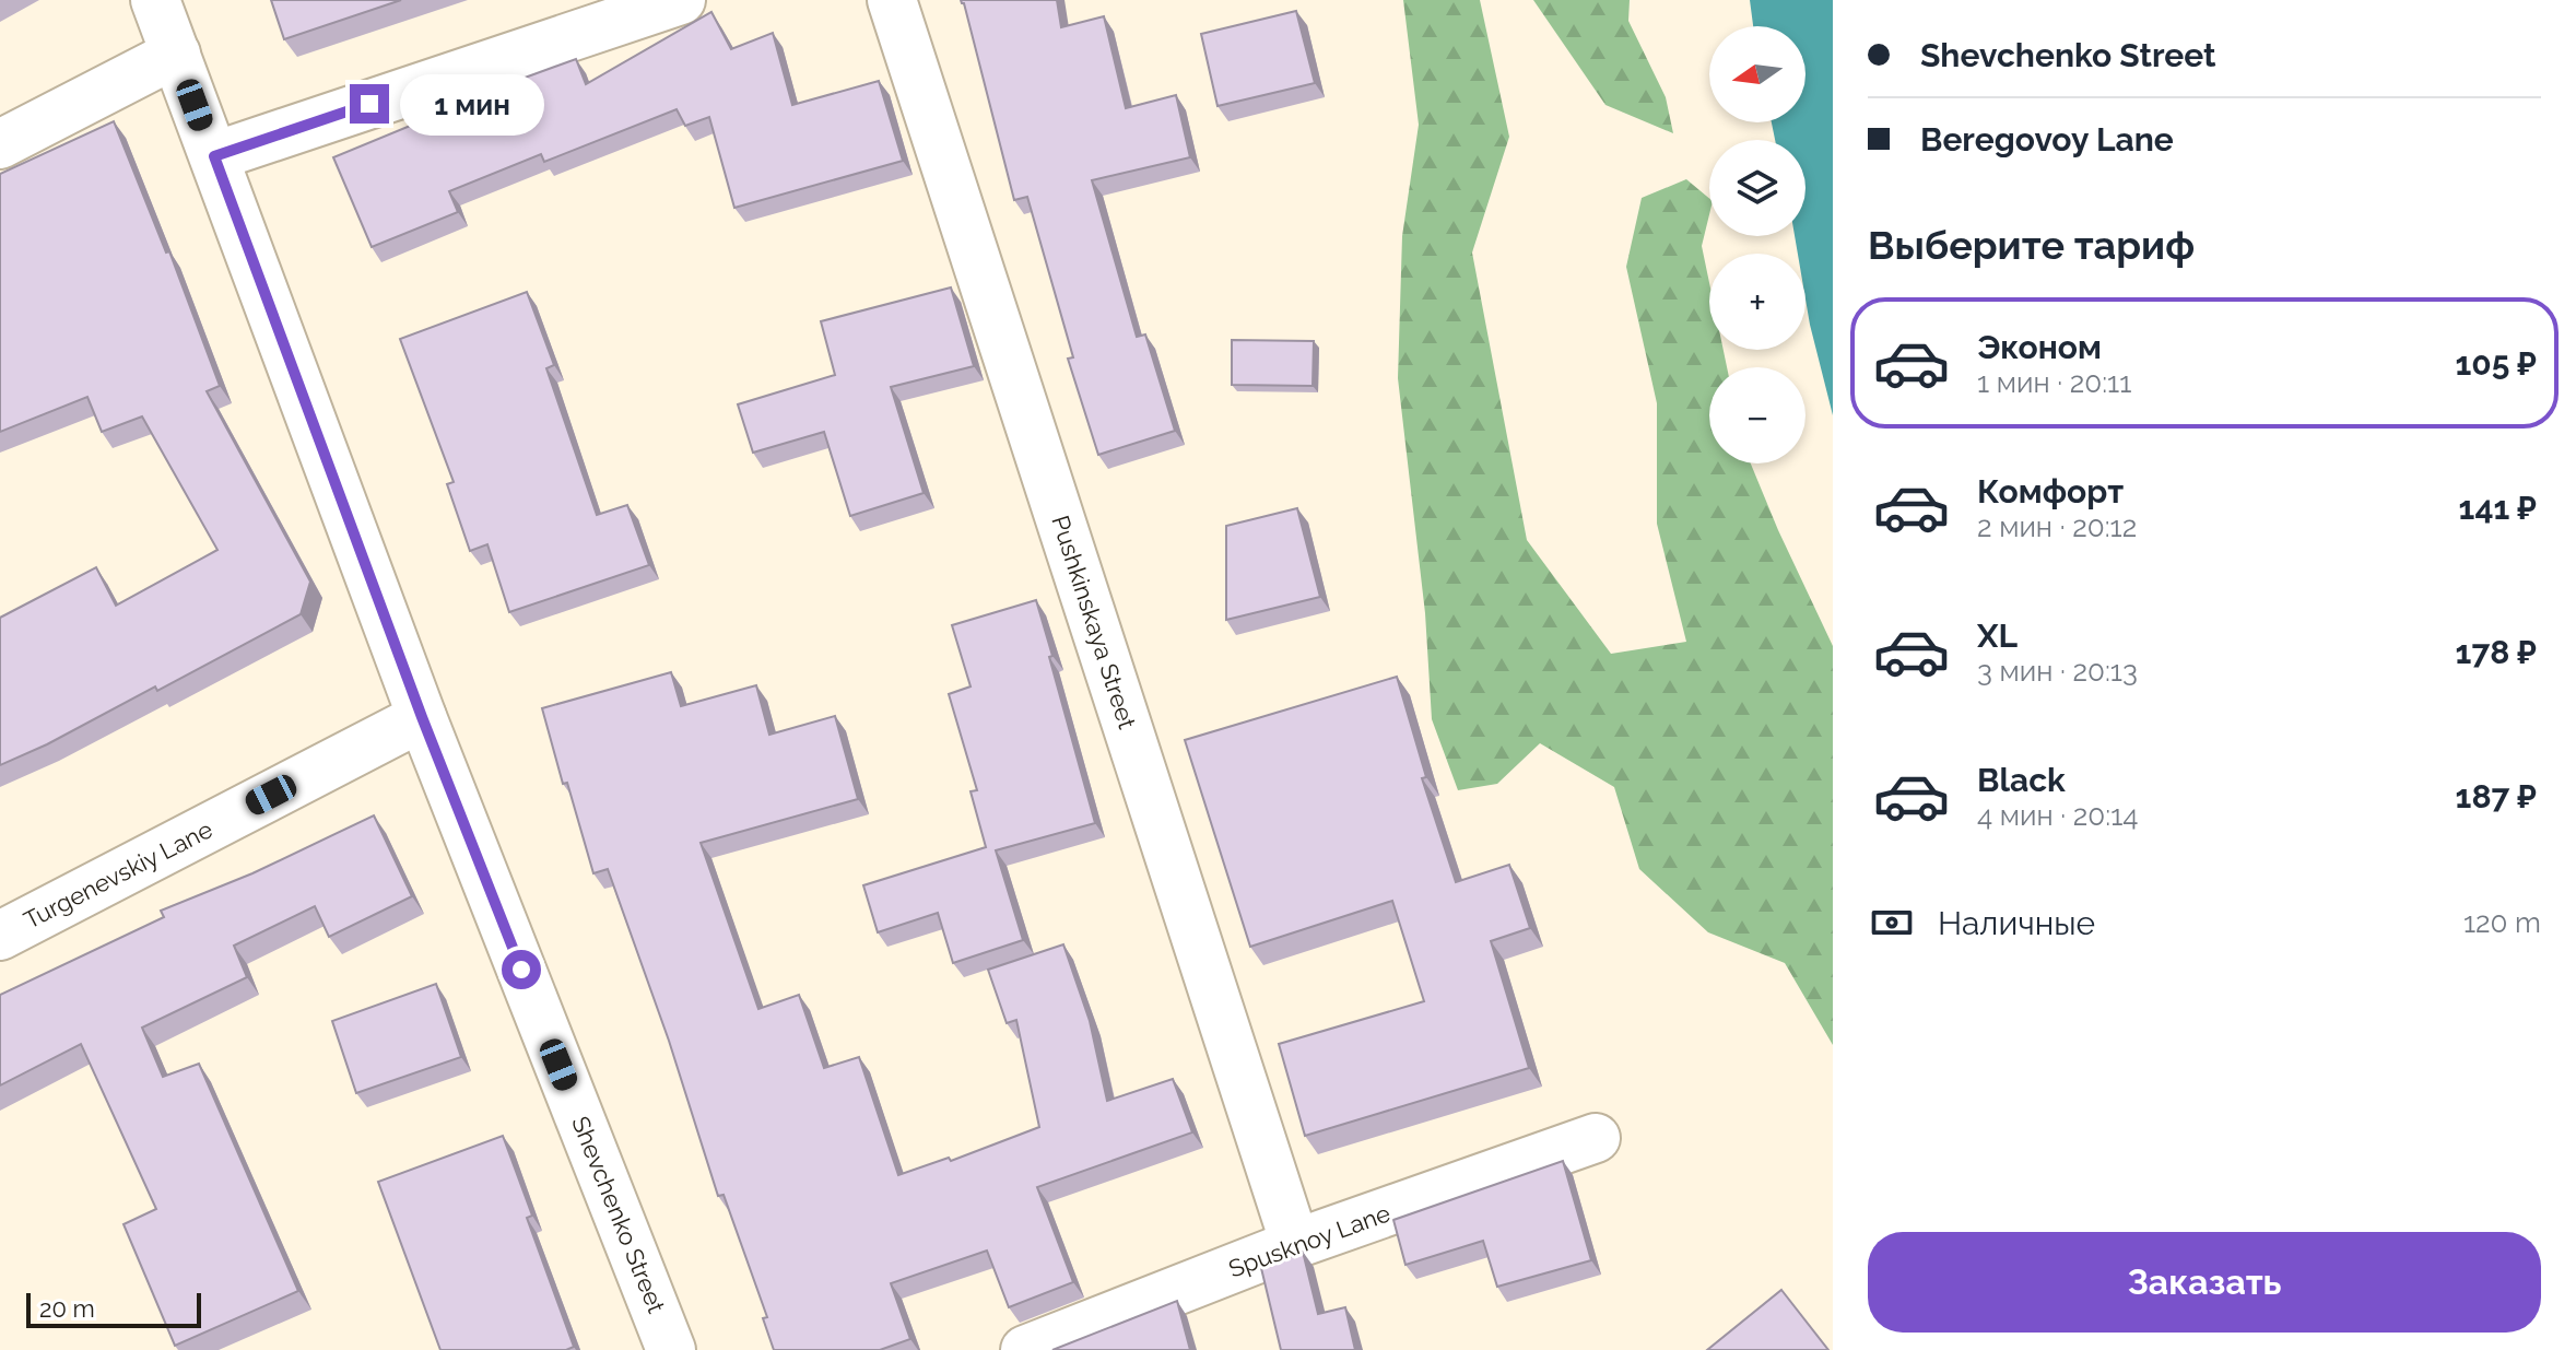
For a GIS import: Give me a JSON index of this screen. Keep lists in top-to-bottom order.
{
  "streets": {
    "street": [
      "Pushkinskaya Street",
      "Turgenevskiy Lane",
      "Shevchenko Street",
      "Spusknoy Lane"
    ]
  },
  "crossings": [
    ["Pushkinskaya Street", "Spusknoy Lane"],
    ["Turgenevskiy Lane", "Shevchenko Street"]
  ],
  "scale_bar": "20 m",
  "north": "left",
  "page": {
    "banner": ["Shevchenko Street", "Beregovoy Lane"],
    "map_buttons": ["+", "−"],
    "bubble": "1 мин",
    "heading": "Выберите тариф",
    "list": [
      {
        "name": "Эконом",
        "note": "1 мин · 20:11",
        "value": "105 ₽"
      },
      {
        "name": "Комфорт",
        "note": "2 мин · 20:12",
        "value": "141 ₽"
      },
      {
        "name": "XL",
        "note": "3 мин · 20:13",
        "value": "178 ₽"
      },
      {
        "name": "Black",
        "note": "4 мин · 20:14",
        "value": "187 ₽"
      }
    ],
    "pay": ["Наличные", "120 m"],
    "buttons": "Заказать",
    "scale": "20 m"
  }
}
